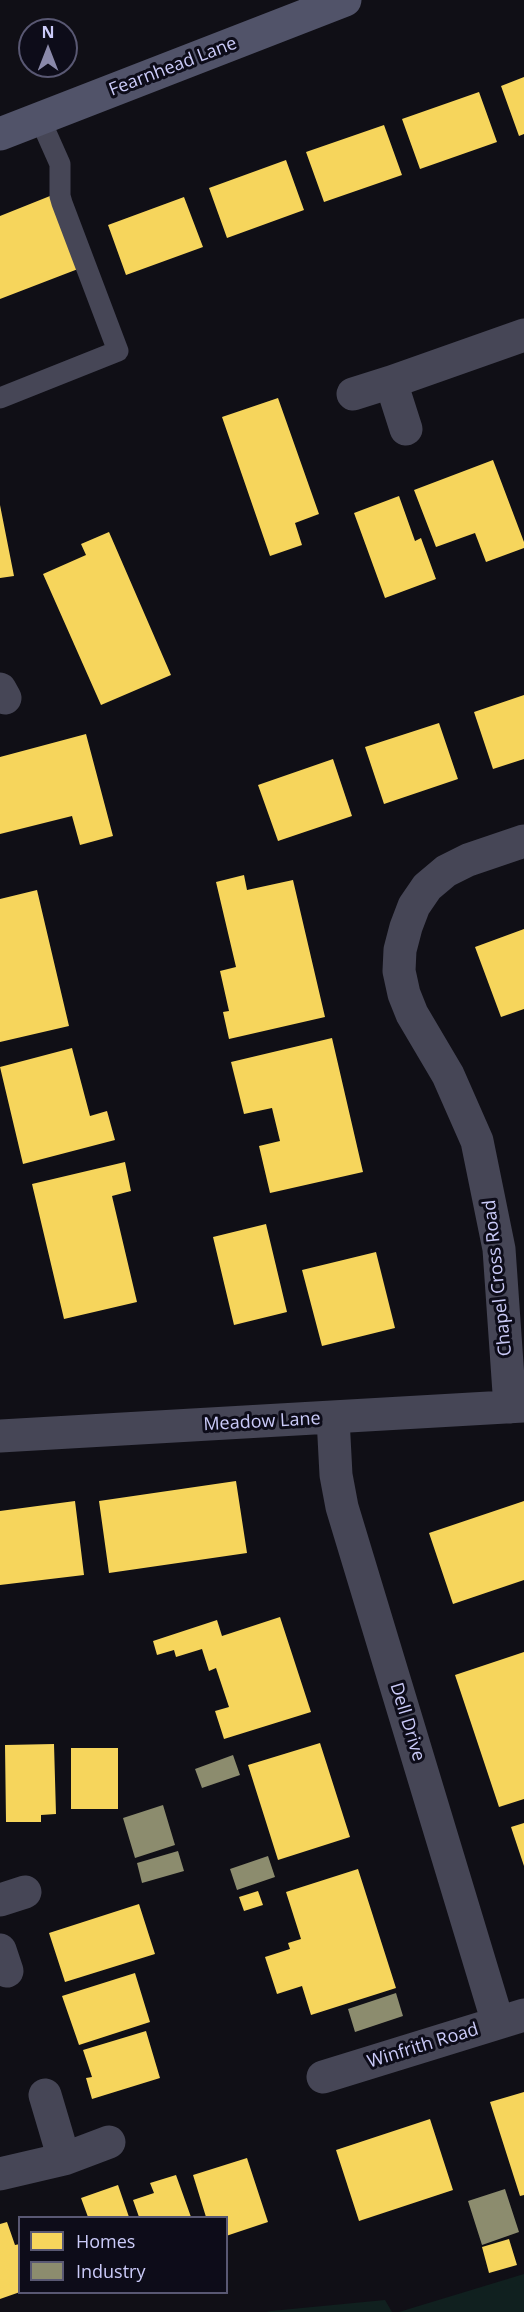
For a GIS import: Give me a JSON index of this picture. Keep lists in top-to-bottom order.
{
  "streets": {
    "street": [
      "Fearnhead Lane",
      "Chapel Cross Road",
      "Meadow Lane",
      "Dell Drive",
      "Winfrith Road"
    ]
  },
  "crossings": [
    ["Chapel Cross Road", "Meadow Lane"],
    ["Meadow Lane", "Dell Drive"],
    ["Dell Drive", "Winfrith Road"]
  ],
  "legend": ["Homes", "Industry"],
  "north": "top"
}
